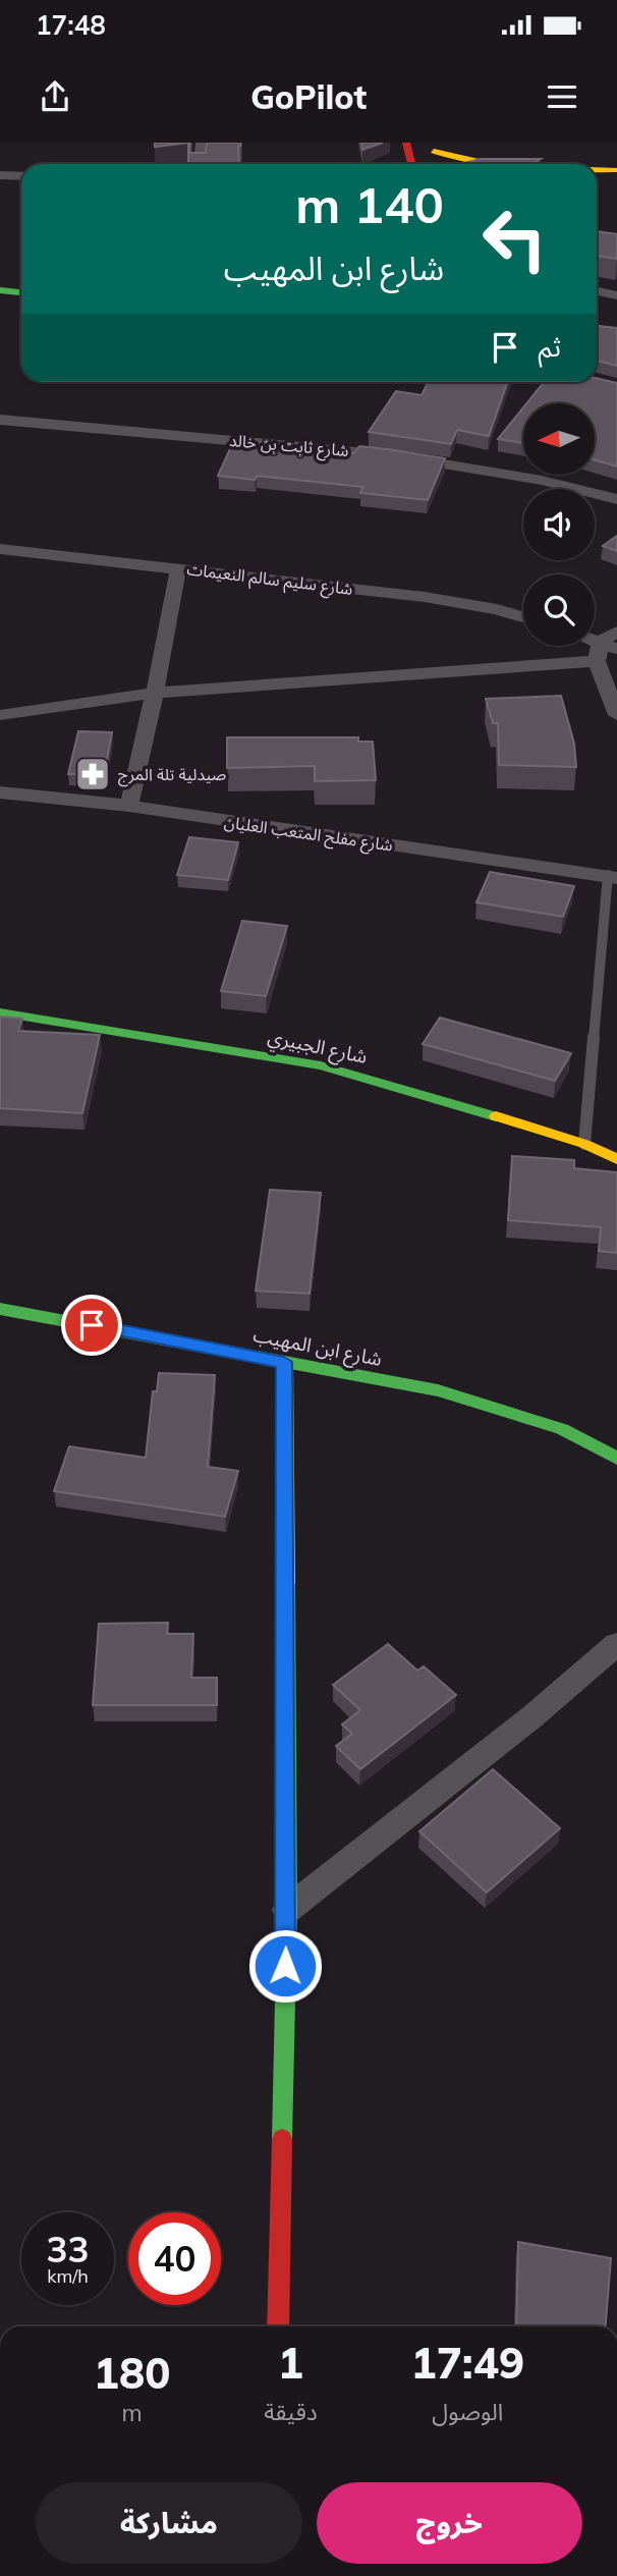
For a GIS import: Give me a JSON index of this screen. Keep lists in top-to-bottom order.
{
  "streets": {
    "street": [
      "شارع ثابت بن خالد",
      "شارع سليم سالم النعيمات",
      "شارع مفلح المتعب العليان",
      "شارع الجبيري",
      "شارع ابن المهيب"
    ]
  },
  "places": {
    "pharmacy": ["صيدلية تلة المرج"]
  },
  "north": "left",
  "page": {
    "status": "17:48",
    "header": "GoPilot",
    "turn": ["140 m", "شارع ابن المهيب"],
    "then": "ثم",
    "speed": "33 km/h",
    "limit": "40",
    "eta": [
      "17:49",
      "الوصول",
      "1",
      "دقيقة",
      "180",
      "m"
    ],
    "buttons": ["خروج", "مشاركة"]
  }
}
